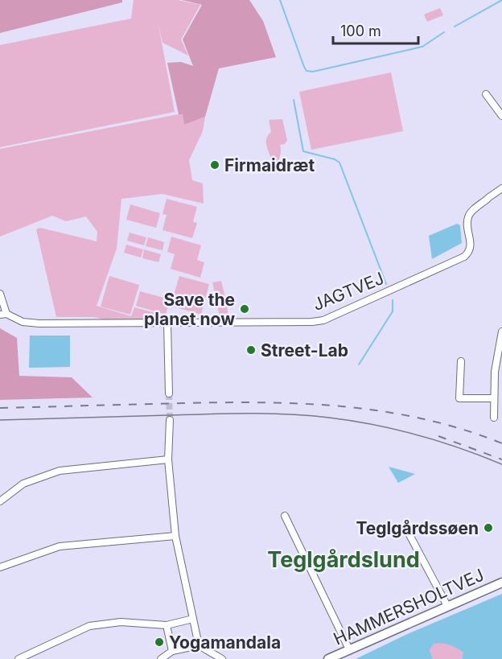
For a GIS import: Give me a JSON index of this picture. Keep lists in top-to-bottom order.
{
  "streets": {
    "street": ["JAGTVEJ", "HAMMERSHOLTVEJ"]
  },
  "districts": ["Teglgårdslund"],
  "places": [
    "Firmaidræt",
    "Save the planet now",
    "Street-Lab",
    "Teglgårdssøen",
    "Yogamandala"
  ],
  "scale_bar": "100 m"
}
